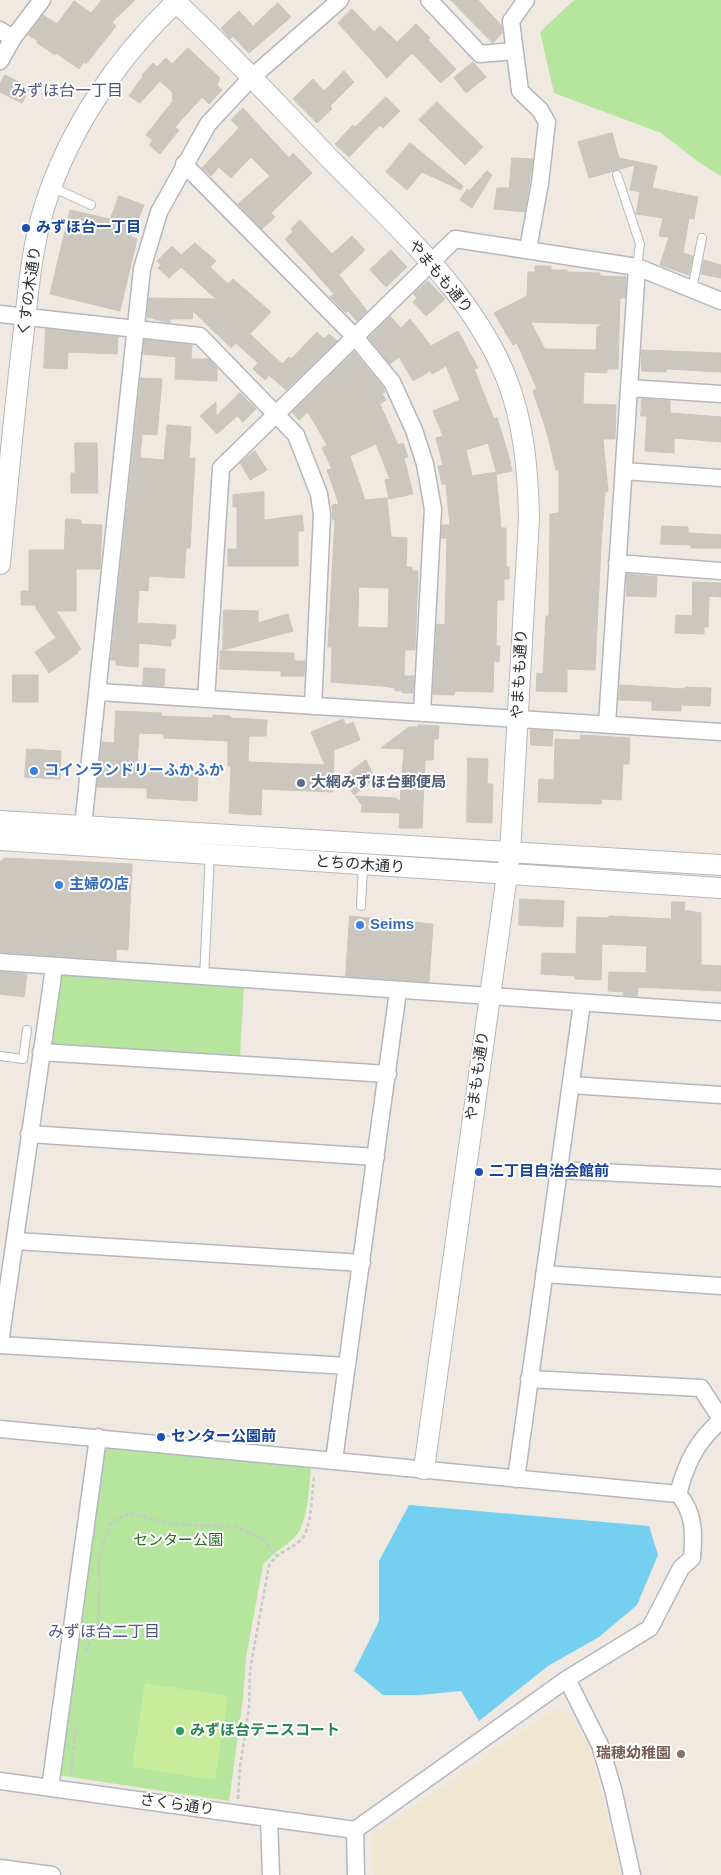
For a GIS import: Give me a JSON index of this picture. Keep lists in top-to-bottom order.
{
  "streets": {
    "street": [
      "やまもも通り",
      "くすの木通り",
      "とちの木通り",
      "さくら通り"
    ]
  },
  "crossings": [
    ["やまもも通り", "くすの木通り"],
    ["やまもも通り", "とちの木通り"]
  ],
  "districts": ["みずほ台一丁目", "みずほ台二丁目"],
  "parks": ["センター公園"],
  "places": [
    "みずほ台一丁目",
    "コインランドリーふかふか",
    "大網みずほ台郵便局",
    "主婦の店",
    "Seims",
    "二丁目自治会館前",
    "センター公園前",
    "みずほ台テニスコート",
    "瑞穂幼稚園"
  ]
}
